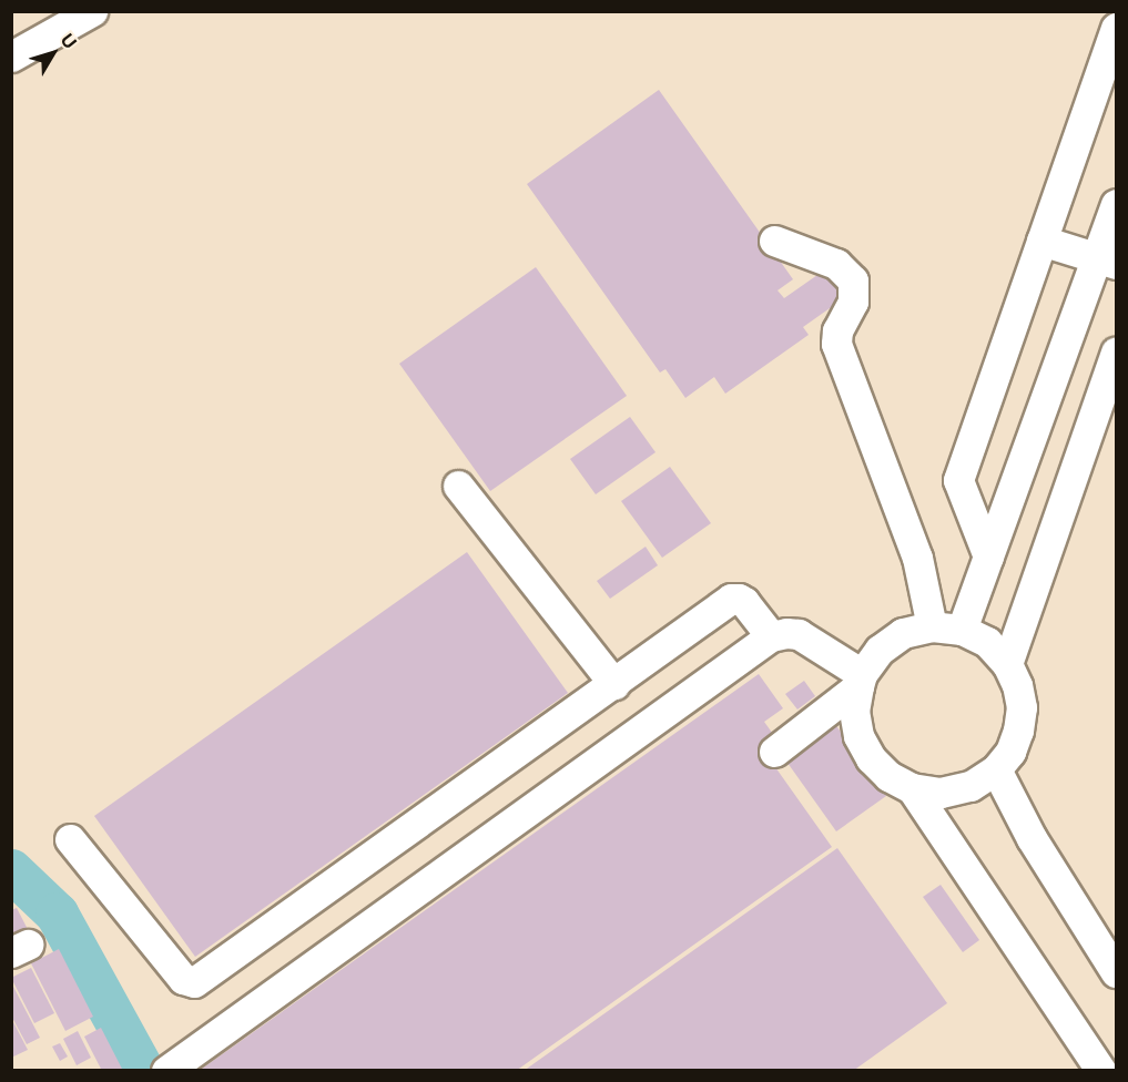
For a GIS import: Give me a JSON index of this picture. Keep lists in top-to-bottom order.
{
  "north": "top right"
}
